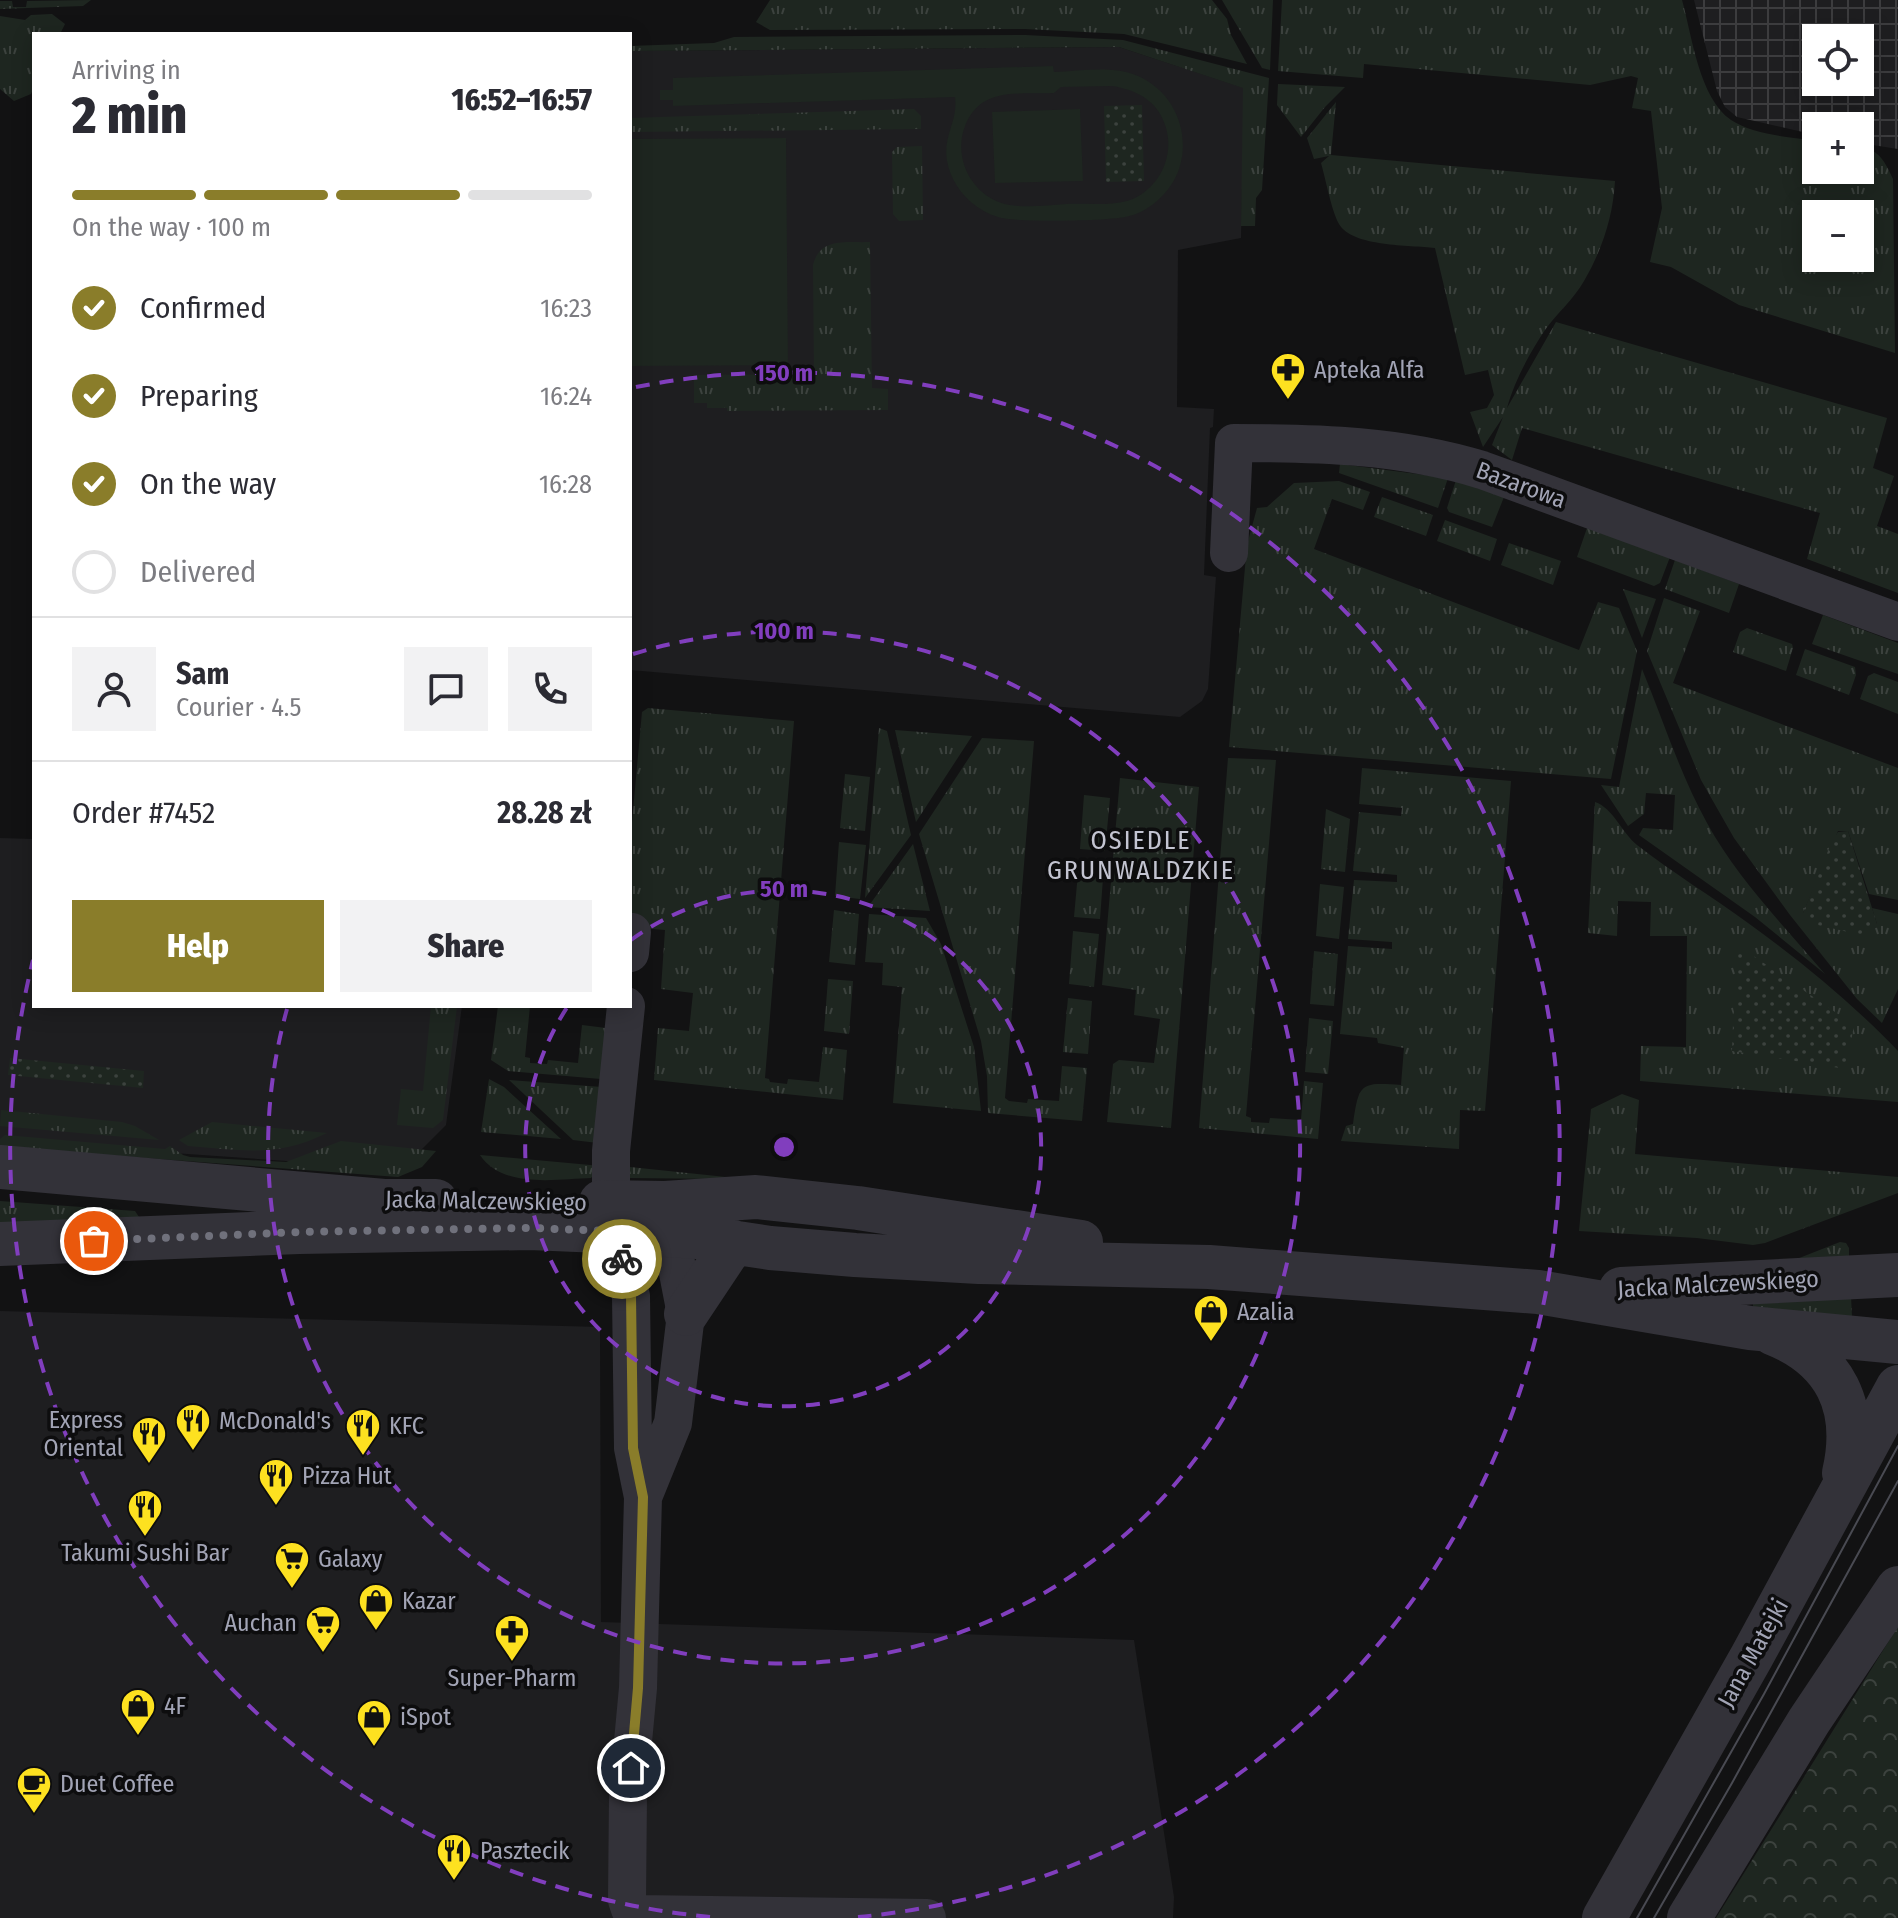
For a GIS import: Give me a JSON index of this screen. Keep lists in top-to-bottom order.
{
  "streets": {
    "street": ["Bazarowa", "Jacka Malczewskiego", "Jana Matejki"]
  },
  "crossings": [
    ["Jacka Malczewskiego", "Jana Matejki"]
  ],
  "districts": ["OSIEDLE GRUNWALDZKIE"],
  "places": {
    "pharmacy": ["Apteka Alfa", "Super-Pharm"],
    "shop": [
      "Azalia",
      "Kazar",
      "4F",
      "iSpot"
    ],
    "restaurant": [
      "McDonald's",
      "KFC",
      "Express Oriental",
      "Pizza Hut",
      "Takumi Sushi Bar",
      "Pasztecik"
    ],
    "supermarket": ["Galaxy", "Auchan"],
    "cafe": ["Duet Coffee"]
  },
  "page": {
    "map_buttons": ["+", "−"],
    "heading": ["2 min", "Arriving in", "16:52–16:57"],
    "panel": [
      "Sam",
      "Courier · 4.5",
      "Order #7452",
      "28.28 zł"
    ],
    "bar": "On the way · 100 m",
    "list": [
      ["Confirmed", "16:23"],
      ["Preparing", "16:24"],
      ["On the way", "16:28"],
      "Delivered"
    ],
    "buttons": ["Help", "Share"]
  },
  "rings": ["150 m", "100 m", "50 m"]
}
